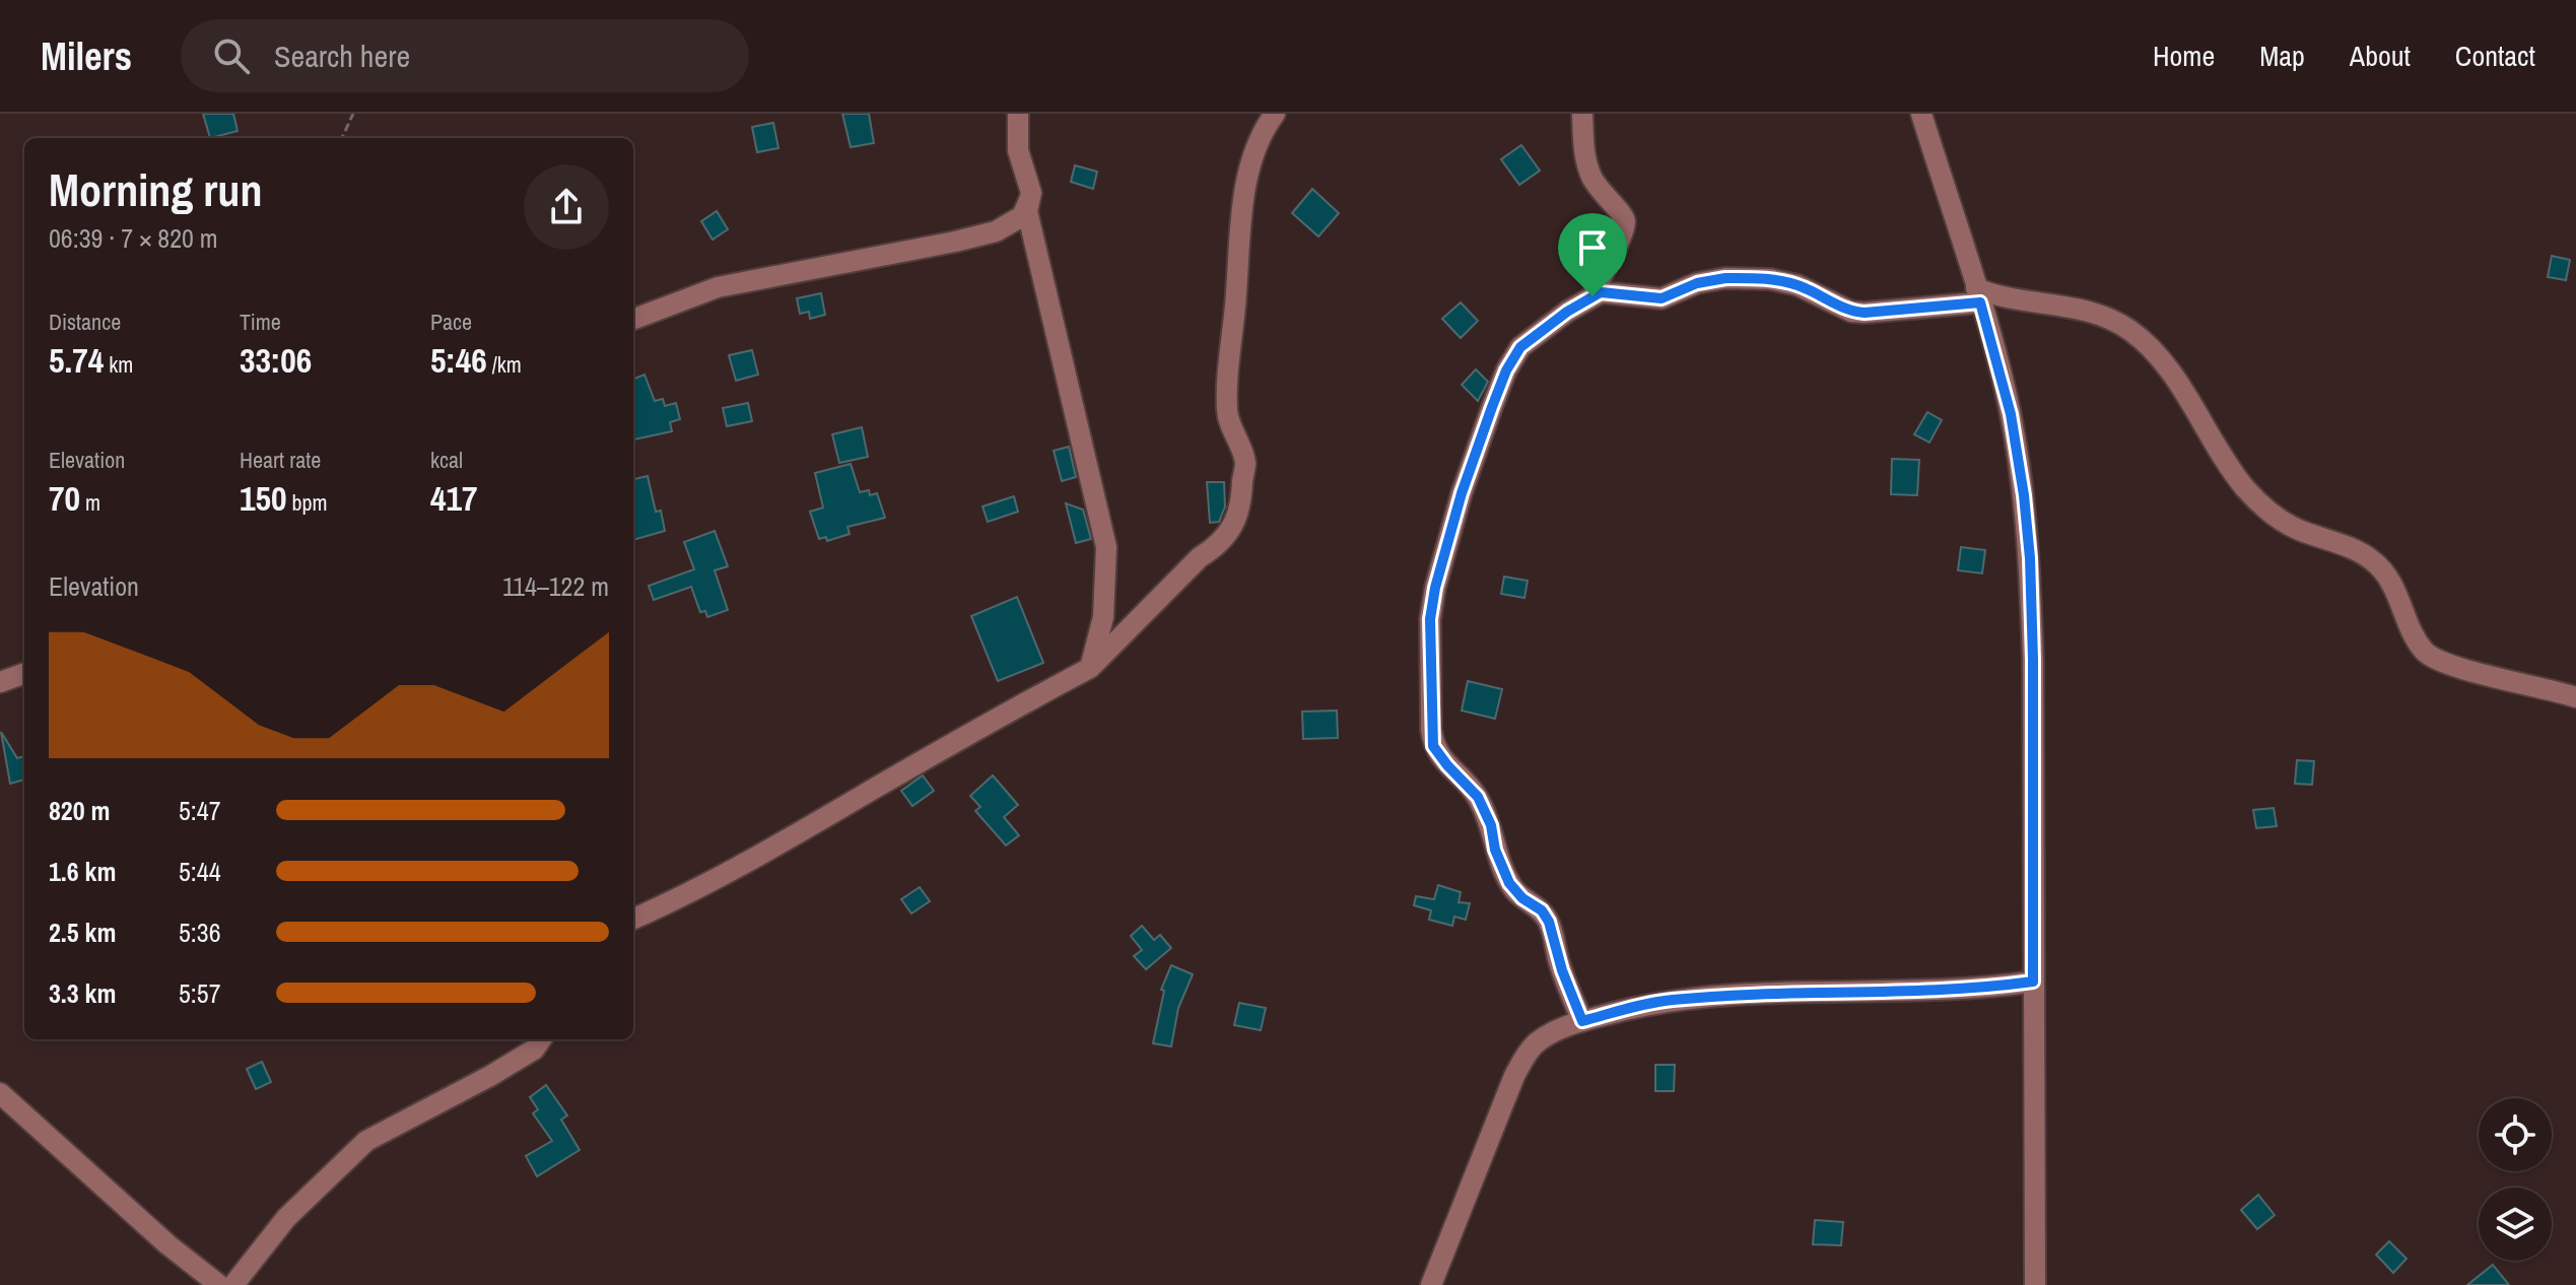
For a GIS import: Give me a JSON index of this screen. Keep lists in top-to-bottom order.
{
  "page": {
    "header": "Milers",
    "search": "Search here",
    "nav": [
      "Home",
      "Map",
      "About",
      "Contact"
    ],
    "heading": ["Morning run", "06:39 · 7 × 820 m"],
    "stats": [
      ["Distance", "5.74 km"],
      ["Time", "33:06"],
      ["Pace", "5:46 /km"],
      ["Elevation", "70 m"],
      ["Heart rate", "150 bpm"],
      ["kcal", "417"]
    ],
    "chart": ["Elevation", "114–122 m"],
    "list": [
      {
        "name": "820 m",
        "note": "5:47"
      },
      {
        "name": "1.6 km",
        "note": "5:44"
      },
      {
        "name": "2.5 km",
        "note": "5:36"
      },
      {
        "name": "3.3 km",
        "note": "5:57"
      }
    ]
  }
}
